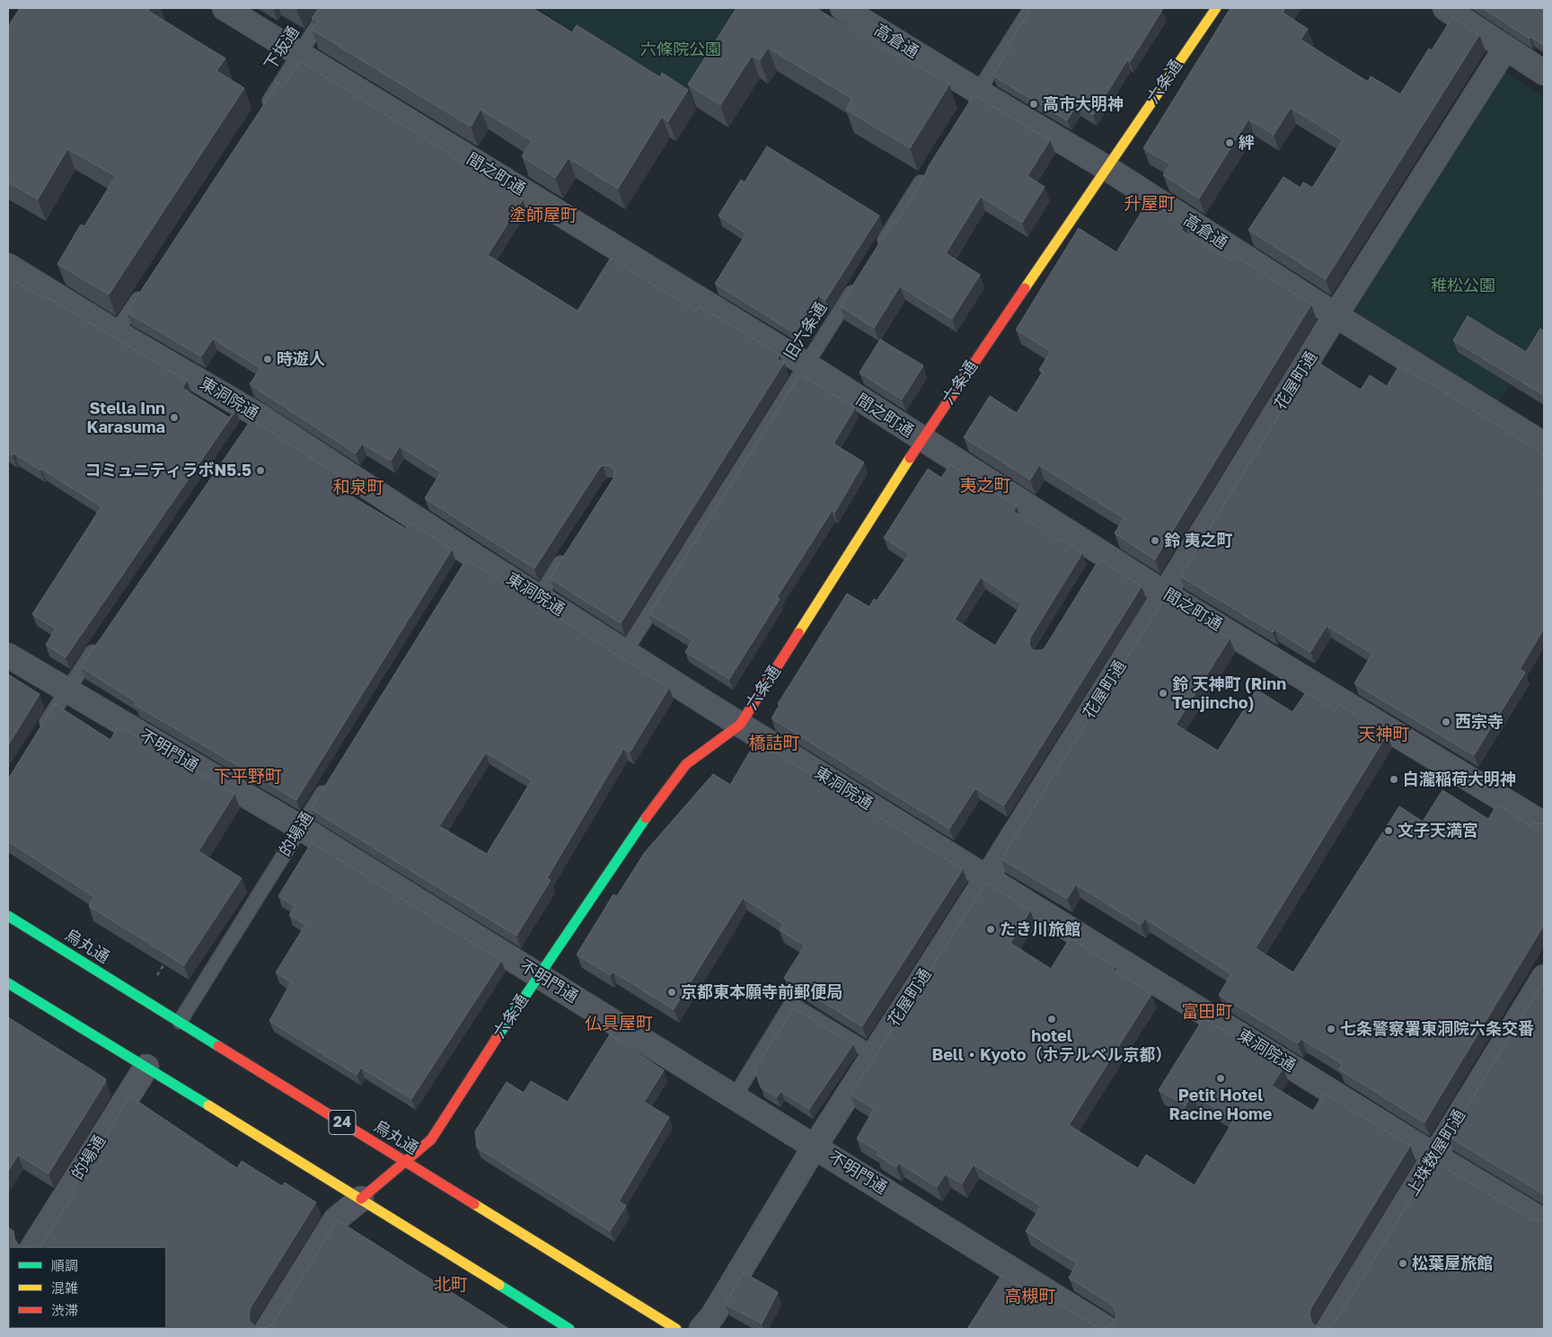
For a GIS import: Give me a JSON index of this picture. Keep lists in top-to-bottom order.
{
  "streets": {
    "main road": ["六条通", "烏丸通", "24"],
    "street": [
      "高倉通",
      "間之町通",
      "花屋町通",
      "東洞院通",
      "不明門通",
      "的場通",
      "上珠数屋町通"
    ],
    "lane": ["下坂通", "旧六条通"]
  },
  "crossings": [
    ["高倉通", "六条通"],
    ["高倉通", "花屋町通"],
    ["下坂通", "間之町通"],
    ["六条通", "間之町通"],
    ["六条通", "東洞院通"],
    ["六条通", "不明門通"],
    ["六条通", "烏丸通"],
    ["間之町通", "旧六条通"],
    ["間之町通", "花屋町通"],
    ["旧六条通", "東洞院通"],
    ["花屋町通", "東洞院通"],
    ["花屋町通", "不明門通"],
    ["東洞院通", "上珠数屋町通"],
    ["不明門通", "的場通"],
    ["的場通", "烏丸通"]
  ],
  "districts": [
    "升屋町",
    "塗師屋町",
    "夷之町",
    "和泉町",
    "天神町",
    "橋詰町",
    "下平野町",
    "富田町",
    "仏具屋町",
    "北町",
    "高槻町"
  ],
  "parks": ["六條院公園", "稚松公園"],
  "places": [
    "高市大明神",
    "絆",
    "時遊人",
    "Stella Inn Karasuma",
    "コミュニティラボN5.5",
    "鈴 夷之町",
    "鈴 天神町 (Rinn Tenjincho)",
    "西宗寺",
    "白瀧稲荷大明神",
    "文子天満宮",
    "たき川旅館",
    "京都東本願寺前郵便局",
    "hotel Bell・Kyoto（ホテルベル京都）",
    "七条警察署東洞院六条交番",
    "Petit Hotel Racine Home",
    "松葉屋旅館"
  ],
  "legend": ["順調", "混雑", "渋滞"]
}
